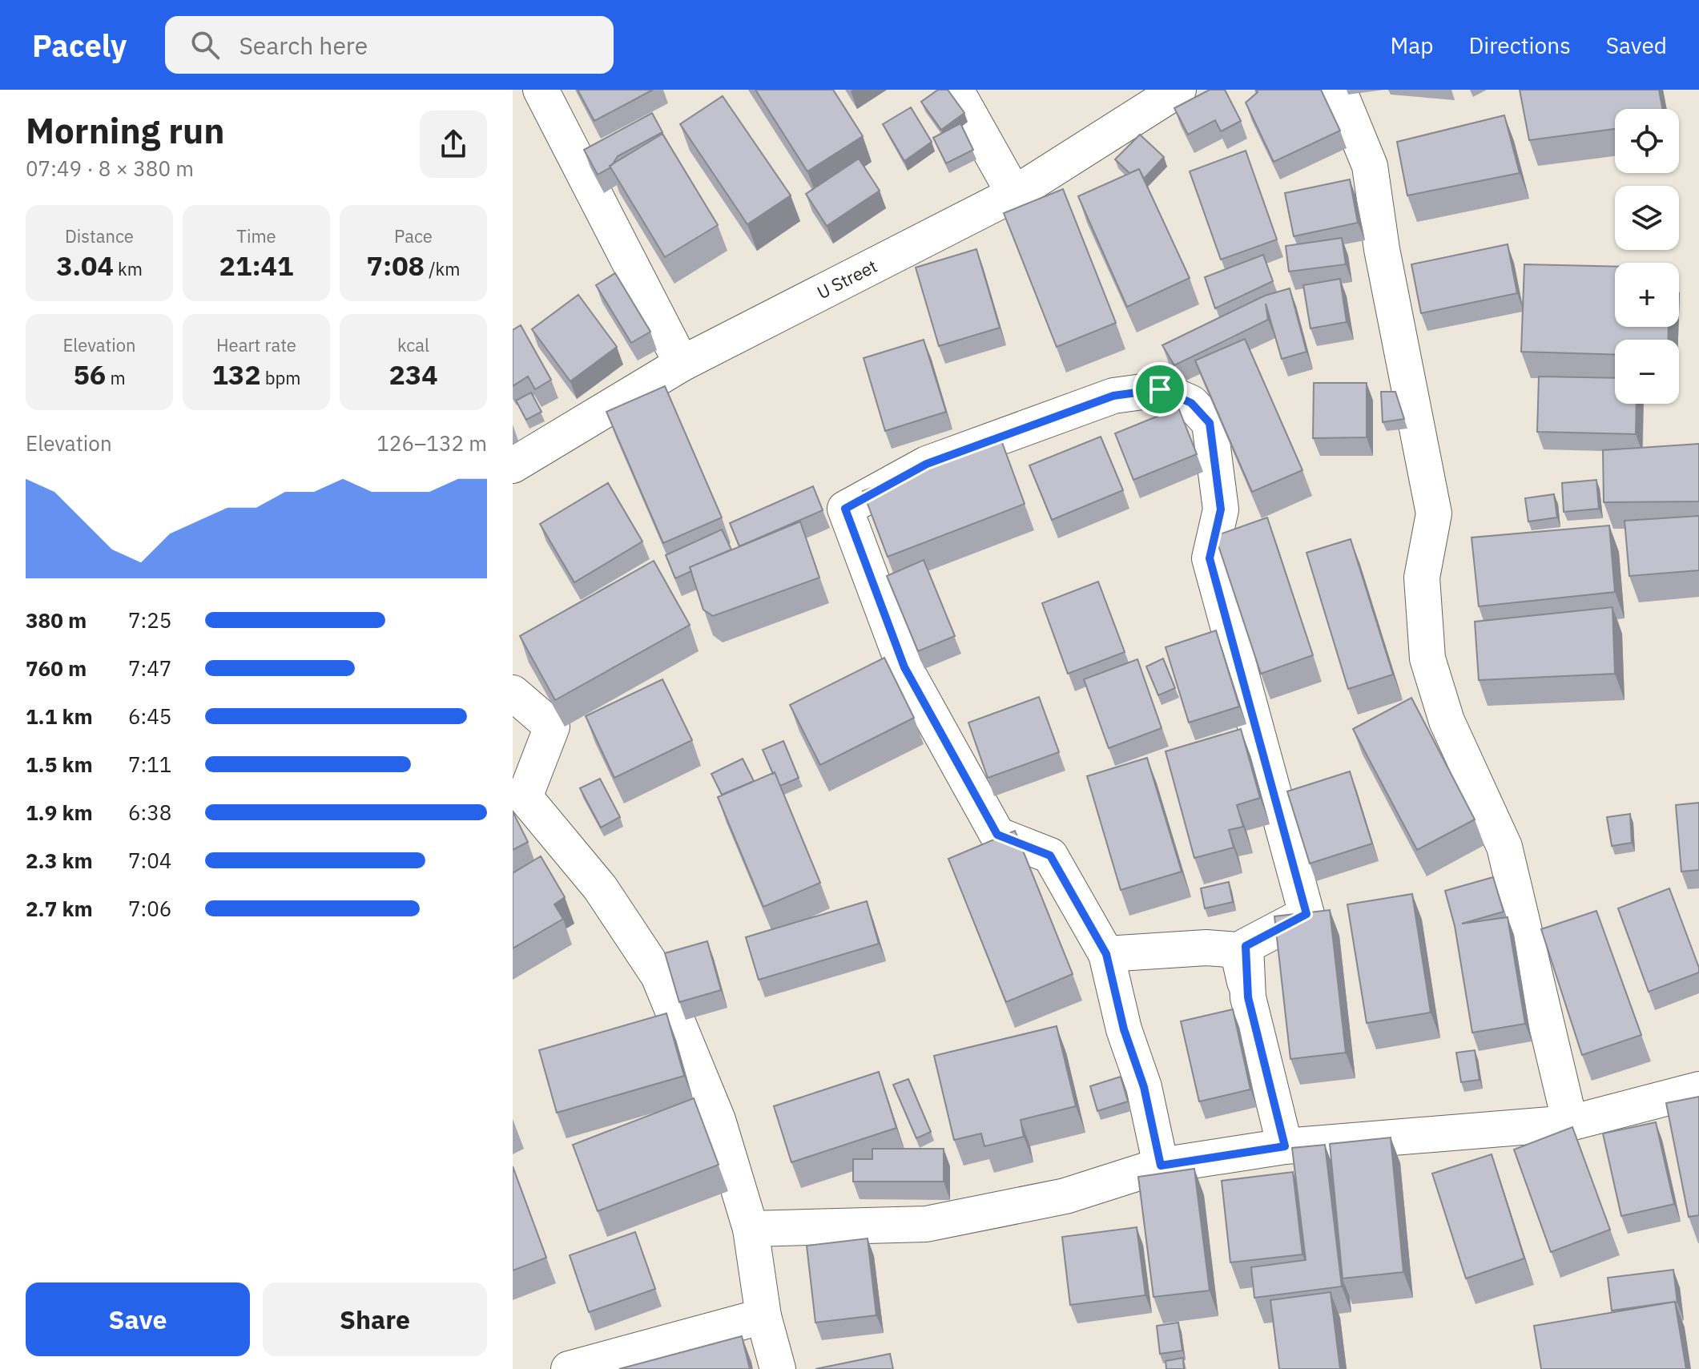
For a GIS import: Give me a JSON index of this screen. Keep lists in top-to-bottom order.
{
  "streets": {
    "street": ["U Street"]
  },
  "page": {
    "header": "Pacely",
    "search": "Search here",
    "nav": ["Map", "Directions", "Saved"],
    "heading": ["Morning run", "07:49 · 8 × 380 m"],
    "map_buttons": ["+", "−"],
    "stats": [
      ["Distance", "3.04 km"],
      ["Time", "21:41"],
      ["Pace", "7:08 /km"],
      ["Elevation", "56 m"],
      ["Heart rate", "132 bpm"],
      ["kcal", "234"]
    ],
    "chart": ["Elevation", "126–132 m"],
    "list": [
      {
        "name": "380 m",
        "note": "7:25"
      },
      {
        "name": "760 m",
        "note": "7:47"
      },
      {
        "name": "1.1 km",
        "note": "6:45"
      },
      {
        "name": "1.5 km",
        "note": "7:11"
      },
      {
        "name": "1.9 km",
        "note": "6:38"
      },
      {
        "name": "2.3 km",
        "note": "7:04"
      },
      {
        "name": "2.7 km",
        "note": "7:06"
      }
    ],
    "buttons": ["Save", "Share"]
  }
}
